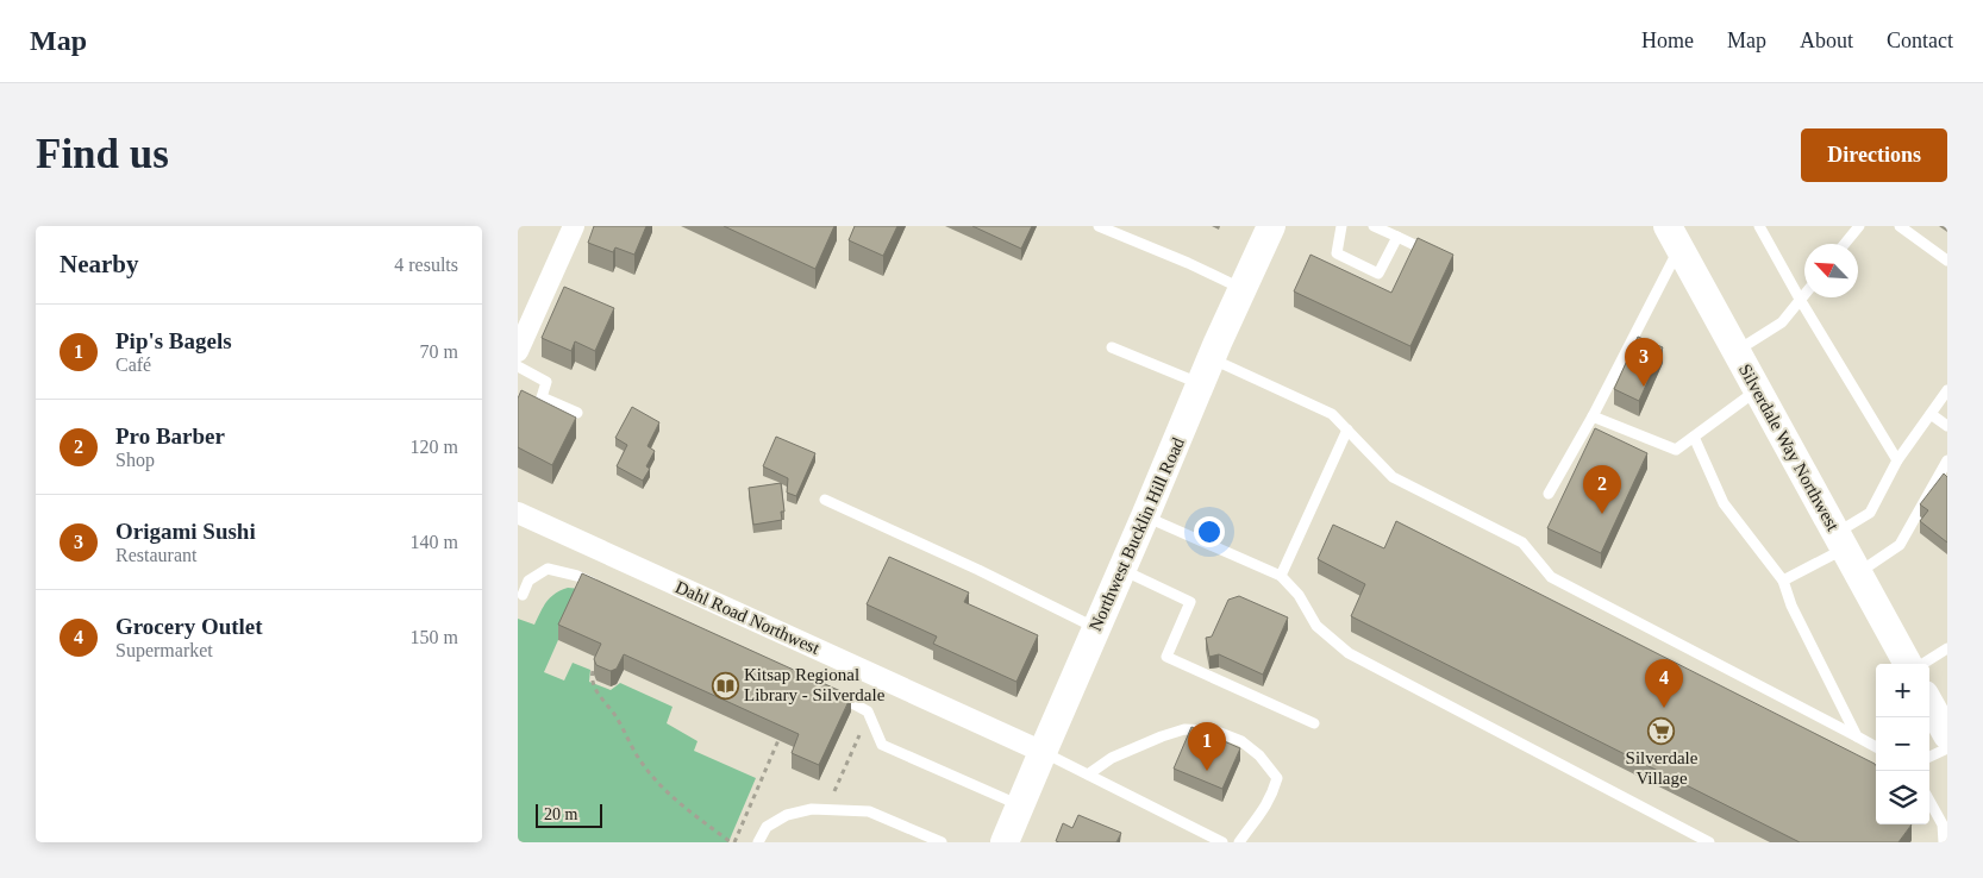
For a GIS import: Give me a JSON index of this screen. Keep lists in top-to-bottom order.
{
  "streets": {
    "main road": ["Silverdale Way Northwest", "Northwest Bucklin Hill Road"],
    "street": ["Dahl Road Northwest"]
  },
  "crossings": [
    ["Northwest Bucklin Hill Road", "Dahl Road Northwest"]
  ],
  "places": {
    "library": ["Kitsap Regional Library - Silverdale"],
    "supermarket": ["Silverdale Village"]
  },
  "scale_bar": "20 m",
  "north": "top left",
  "page": {
    "header": "Map",
    "nav": [
      "Home",
      "Map",
      "About",
      "Contact"
    ],
    "buttons": "Directions",
    "title": "Find us",
    "heading": ["Nearby", "4 results"],
    "list": [
      {
        "mark": "1",
        "name": "Pip's Bagels",
        "note": "Café",
        "value": "70 m"
      },
      {
        "mark": "2",
        "name": "Pro Barber",
        "note": "Shop",
        "value": "120 m"
      },
      {
        "mark": "3",
        "name": "Origami Sushi",
        "note": "Restaurant",
        "value": "140 m"
      },
      {
        "mark": "4",
        "name": "Grocery Outlet",
        "note": "Supermarket",
        "value": "150 m"
      }
    ],
    "pins": [
      "3",
      "2",
      "4",
      "1"
    ],
    "map_buttons": ["+", "−"],
    "scale": "20 m"
  }
}
